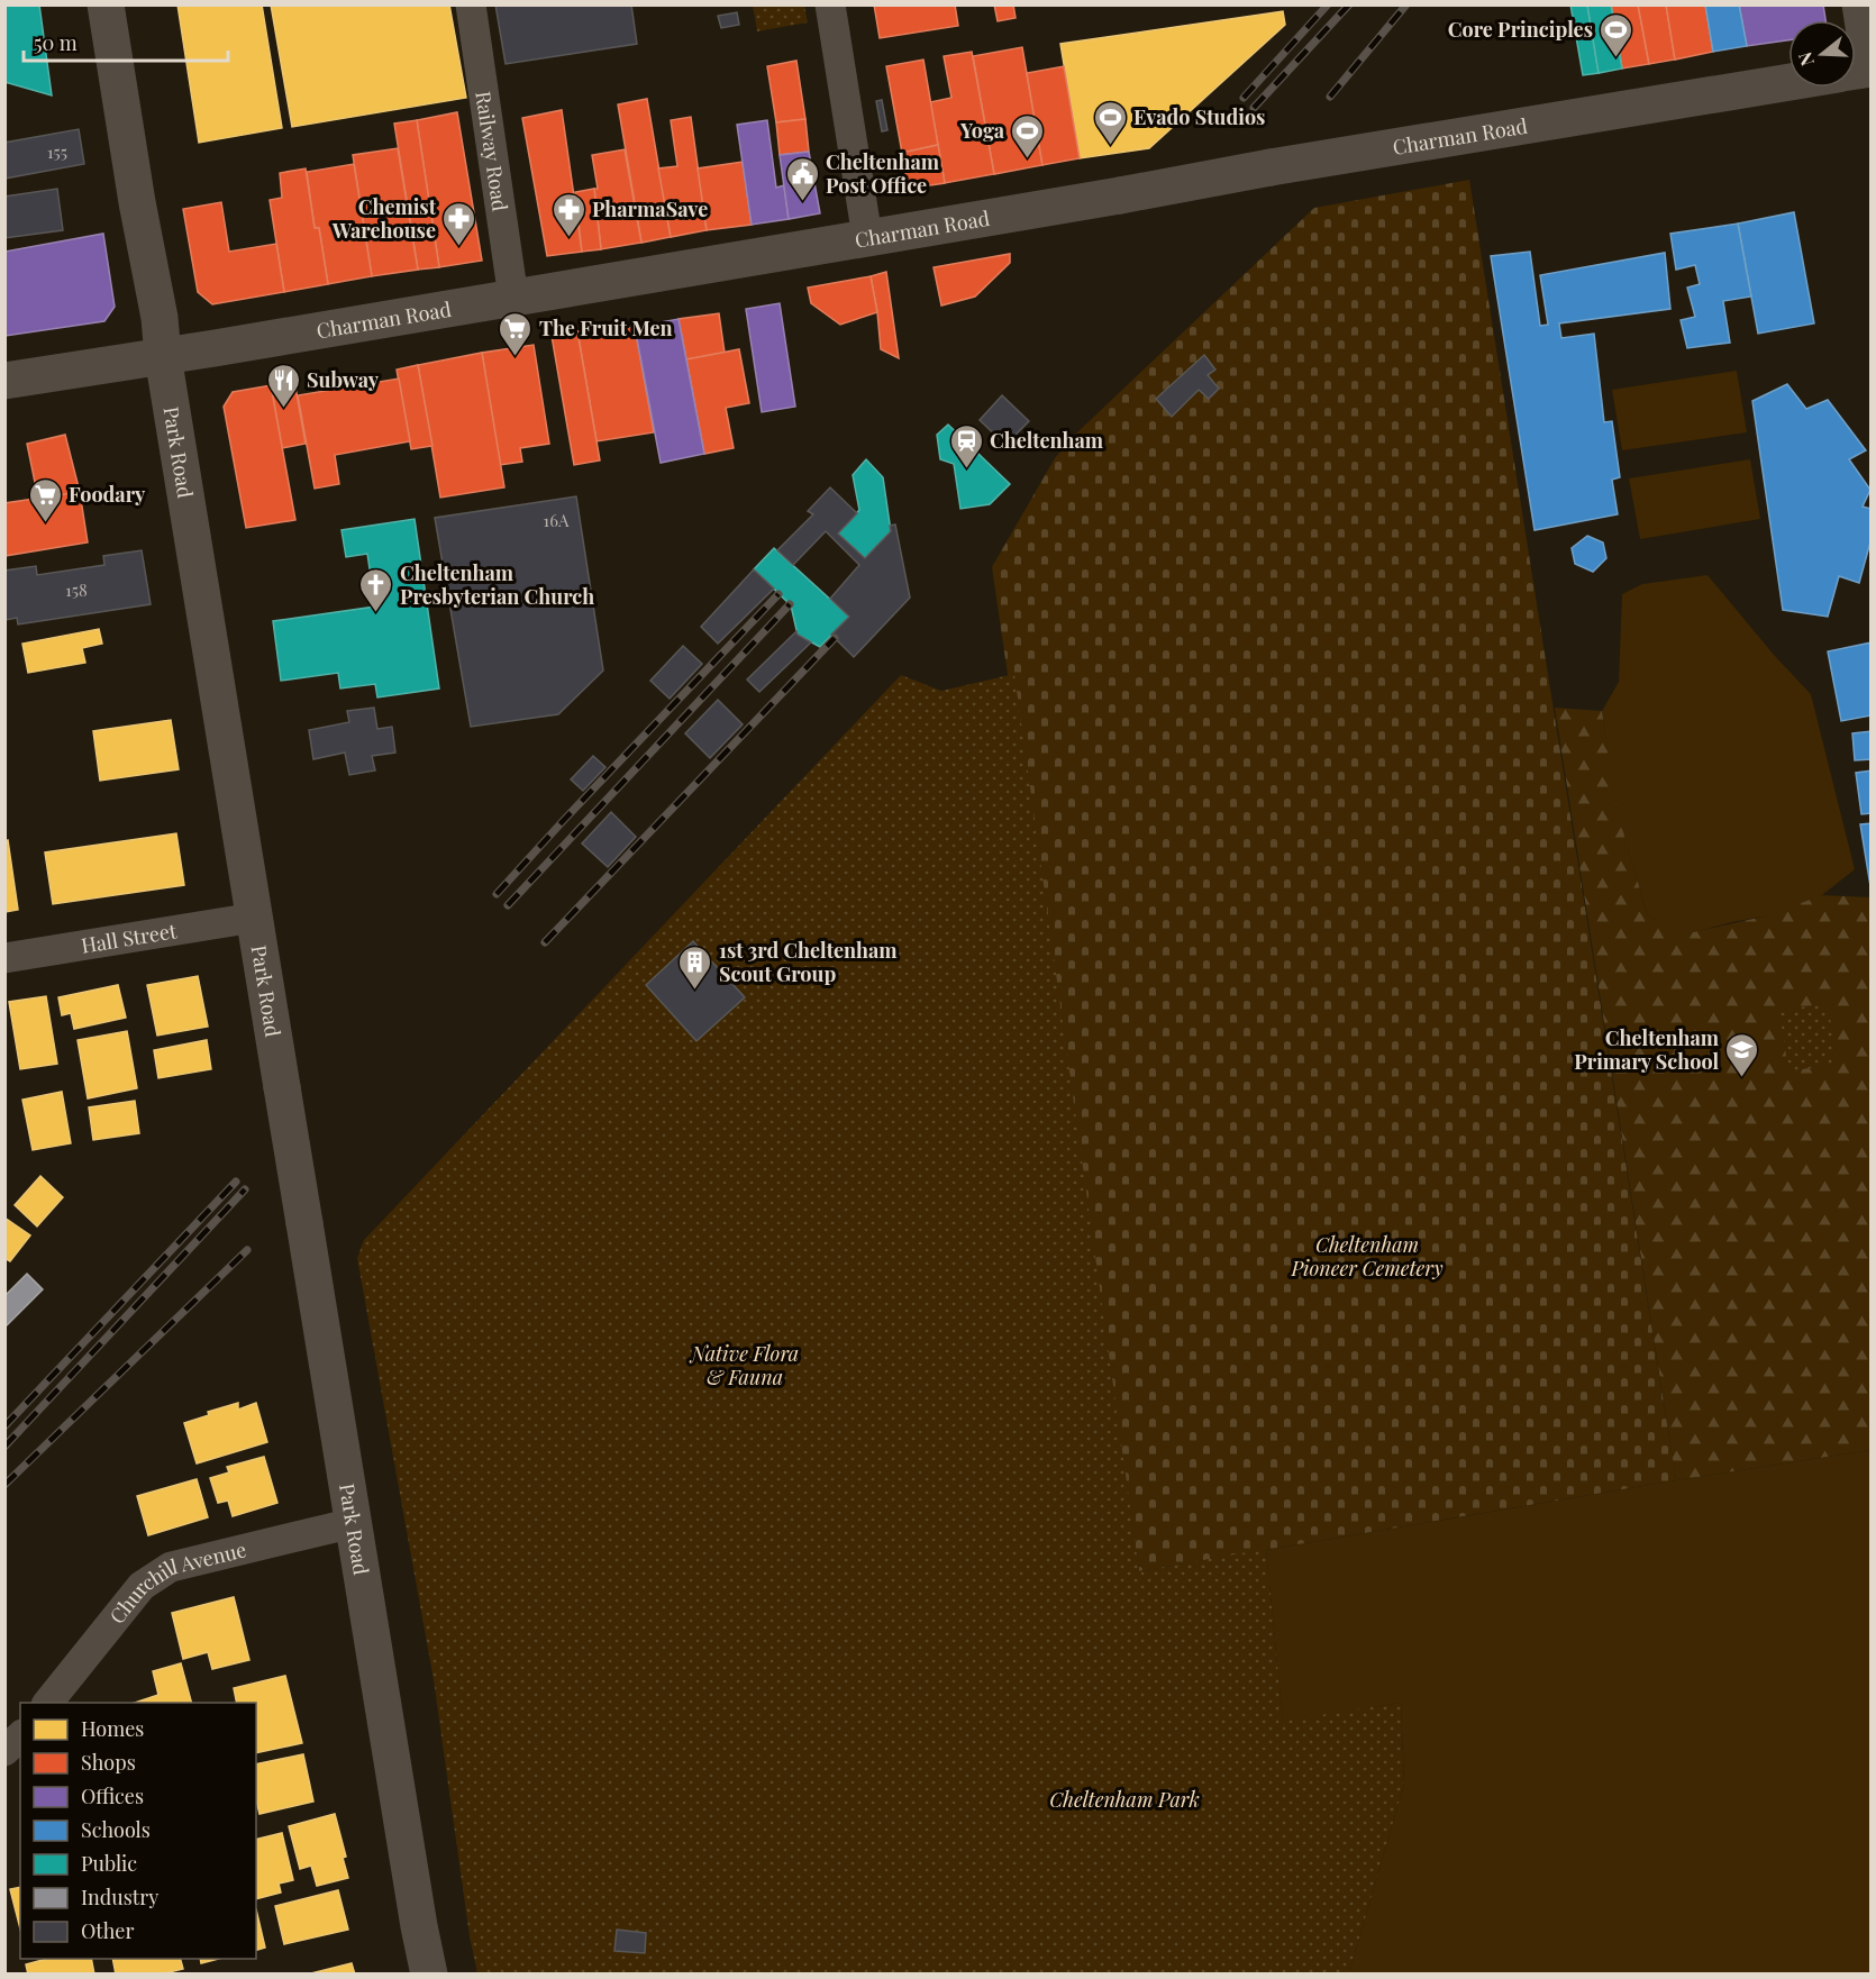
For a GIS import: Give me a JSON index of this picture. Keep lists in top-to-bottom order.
{
  "streets": {
    "street": [
      "Charman Road",
      "Railway Road",
      "Park Road",
      "Hall Street",
      "Churchill Avenue"
    ]
  },
  "crossings": [
    ["Charman Road", "Railway Road"],
    ["Charman Road", "Park Road"],
    ["Park Road", "Hall Street"],
    ["Park Road", "Churchill Avenue"]
  ],
  "parks": ["Cheltenham Pioneer Cemetery", "Native Flora & Fauna", "Cheltenham Park"],
  "places": {
    "sports": ["Core Principles", "Evado Studios", "Yoga"],
    "public building": ["Cheltenham Post Office"],
    "pharmacy": ["PharmaSave", "Chemist Warehouse"],
    "supermarket": ["The Fruit Men", "Foodary"],
    "restaurant": ["Subway"],
    "station": ["Cheltenham"],
    "church": ["Cheltenham Presbyterian Church"],
    "building": ["1st 3rd Cheltenham Scout Group"],
    "school or university": ["Cheltenham Primary School"]
  },
  "house_numbers": ["155", "16A", "158"],
  "legend": [
    "Homes",
    "Shops",
    "Offices",
    "Schools",
    "Public",
    "Industry",
    "Other"
  ],
  "scale_bar": "50 m",
  "north": "left"
}
